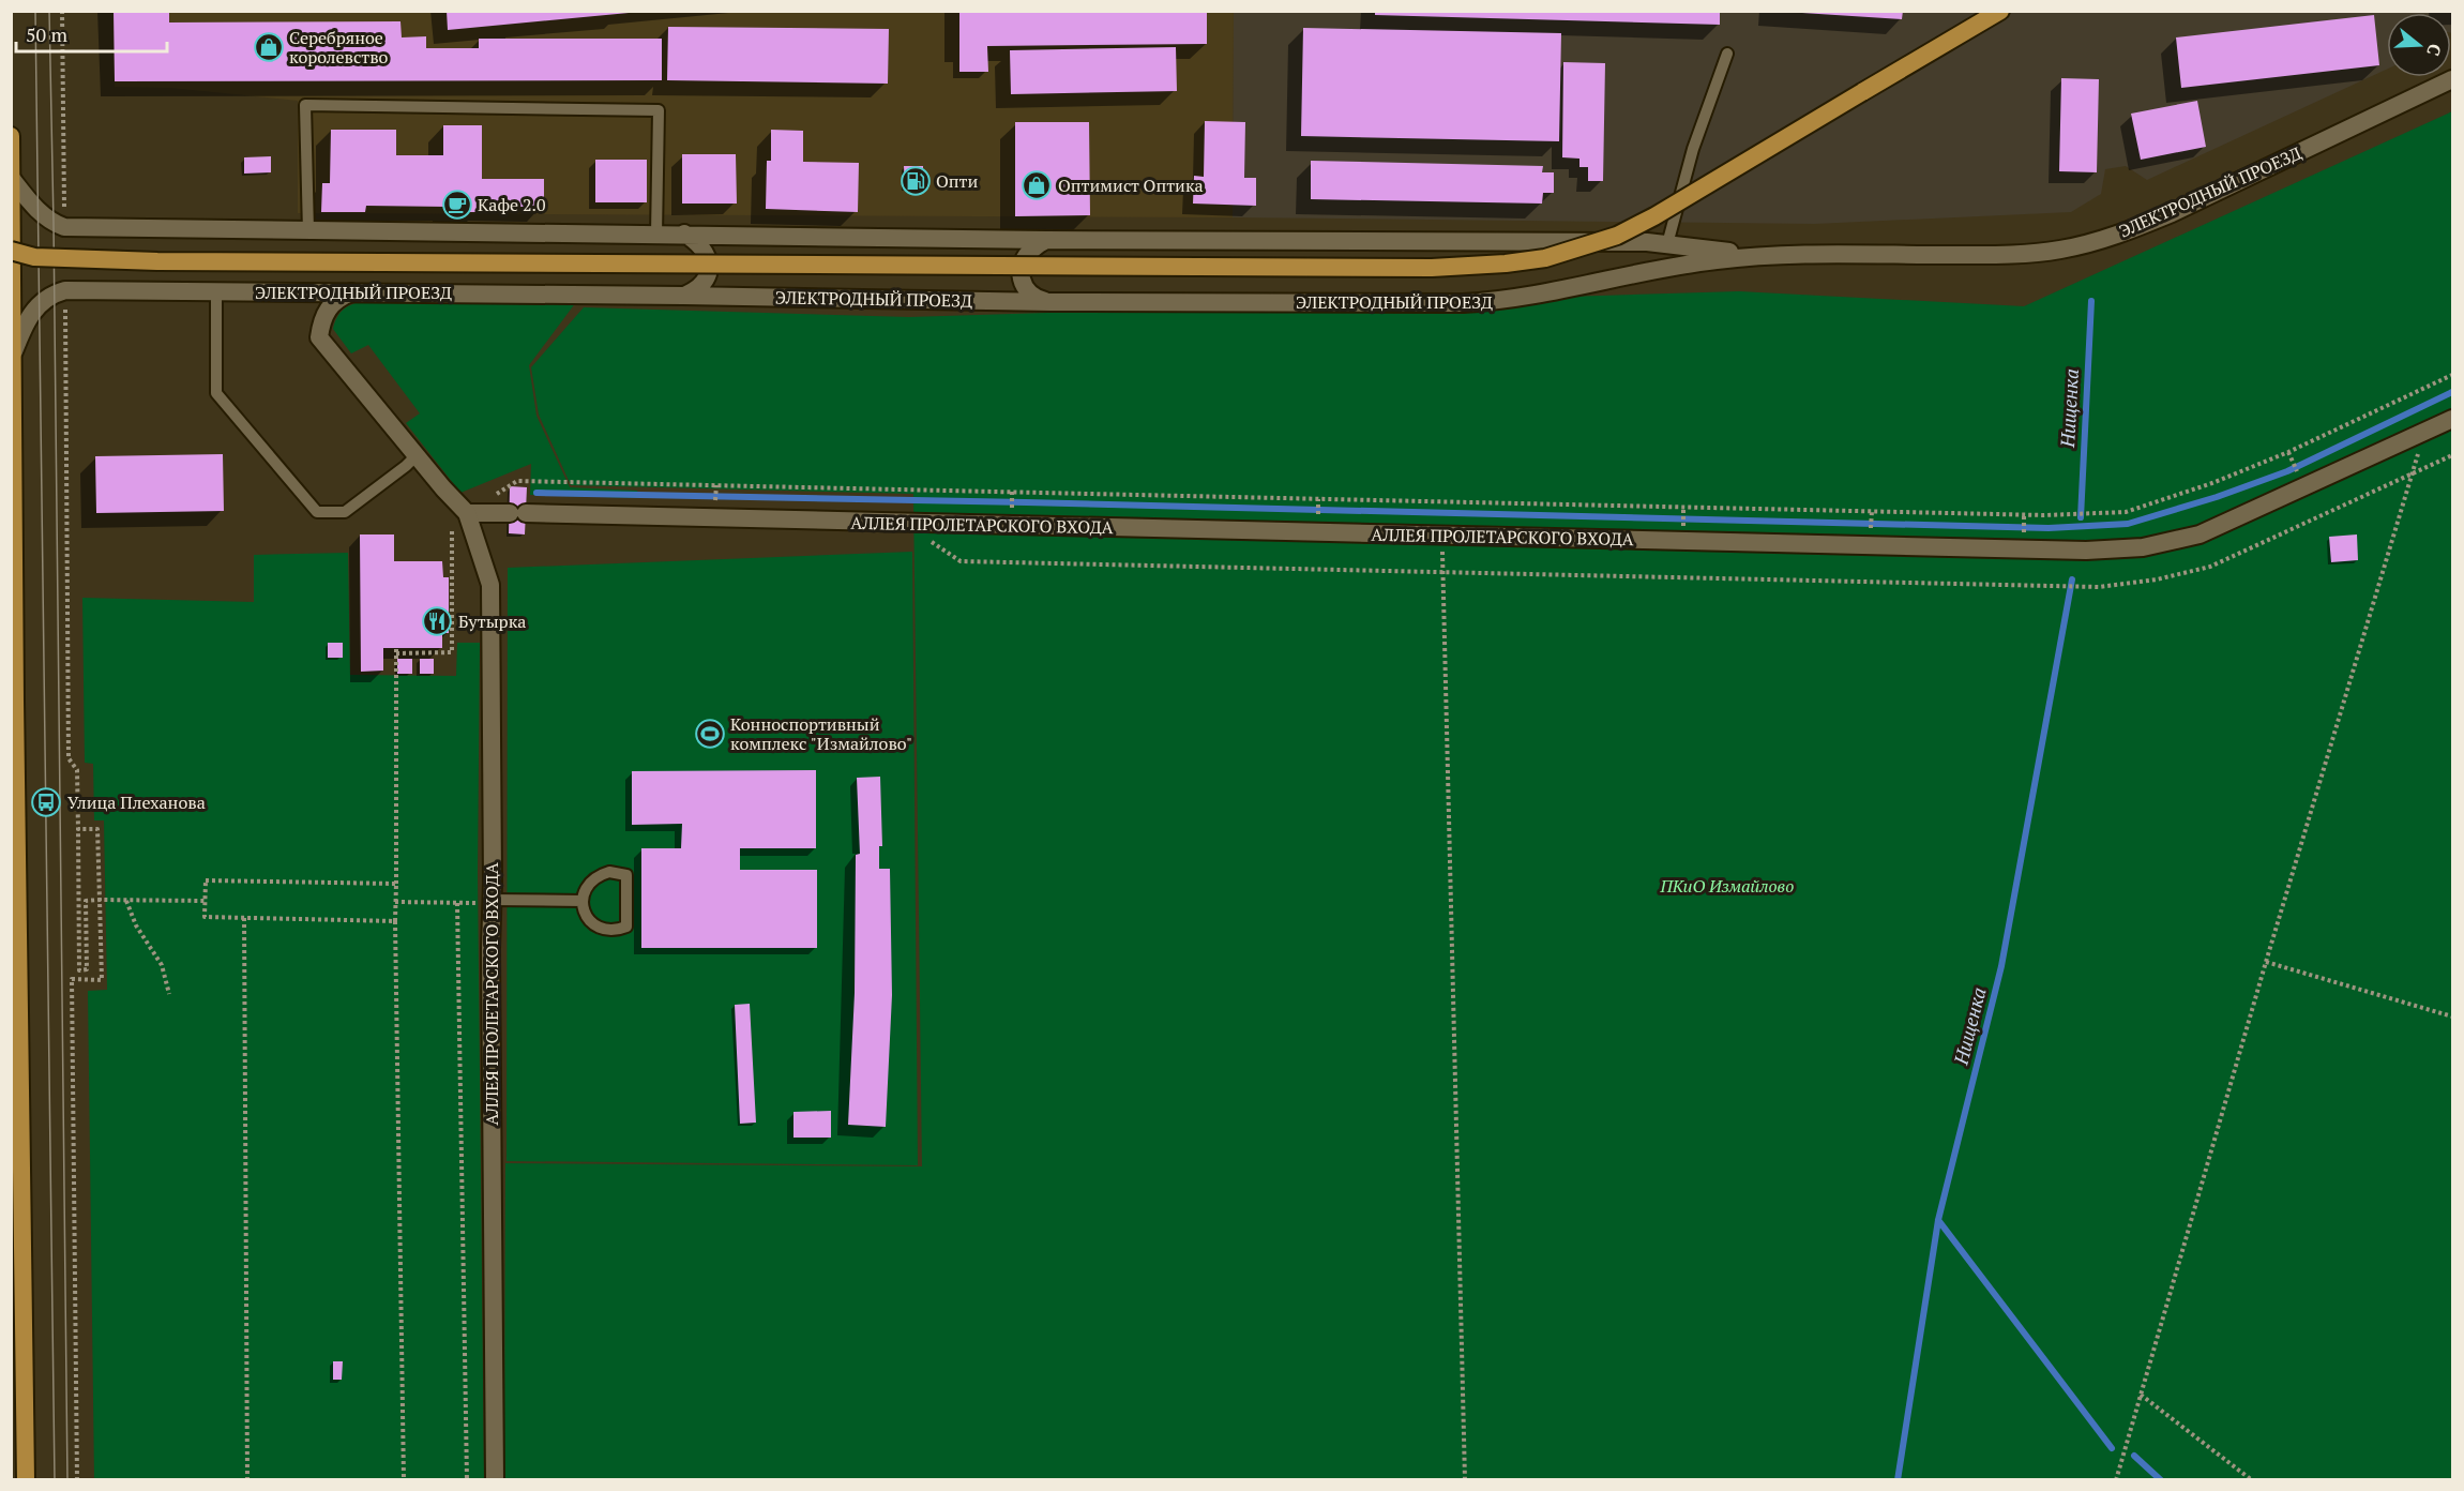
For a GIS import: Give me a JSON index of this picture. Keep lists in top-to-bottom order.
{
  "streets": {
    "street": ["ЭЛЕКТРОДНЫЙ ПРОЕЗД", "АЛЛЕЯ ПРОЛЕТАРСКОГО ВХОДА"]
  },
  "crossings": [
    ["ЭЛЕКТРОДНЫЙ ПРОЕЗД", "АЛЛЕЯ ПРОЛЕТАРСКОГО ВХОДА"]
  ],
  "water": ["Нищенка"],
  "parks": ["ПКиО Измайлово"],
  "places": {
    "shop": ["Серебряное королевство", "Оптимист Оптика"],
    "fuel station": ["Опти"],
    "cafe": ["Кафе 2.0"],
    "restaurant": ["Бутырка"],
    "sports": ["Конноспортивный комплекс \"Измайлово\""],
    "bus stop": ["Улица Плеханова"]
  },
  "scale_bar": "50 m",
  "north": "right"
}
